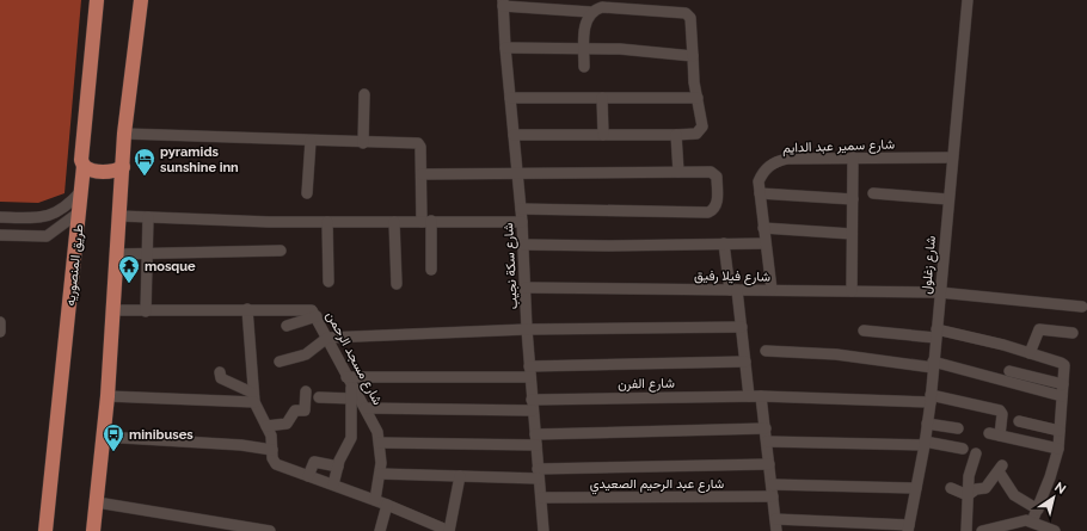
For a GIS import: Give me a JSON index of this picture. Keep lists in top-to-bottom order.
{
  "streets": {
    "main road": ["طريق المنصوريه"],
    "street": [
      "شارع سمير عبد الدايم",
      "شارع زغلول",
      "شارع سكة نجيب",
      "شارع فيلا رفيق",
      "شارع مسجد الرحمن",
      "شارع الفرن",
      "شارع عبد الرحيم الصعيدي"
    ]
  },
  "crossings": [
    ["شارع سمير عبد الدايم", "شارع زغلول"],
    ["شارع سمير عبد الدايم", "شارع فيلا رفيق"],
    ["شارع زغلول", "شارع فيلا رفيق"],
    ["شارع زغلول", "شارع الفرن"],
    ["شارع سكة نجيب", "شارع فيلا رفيق"],
    ["شارع سكة نجيب", "شارع الفرن"],
    ["شارع سكة نجيب", "شارع عبد الرحيم الصعيدي"],
    ["شارع مسجد الرحمن", "شارع الفرن"]
  ],
  "places": {
    "hotel": ["pyramids sunshine inn"],
    "temple": ["mosque"],
    "bus stop": ["minibuses"]
  },
  "north": "top right"
}
